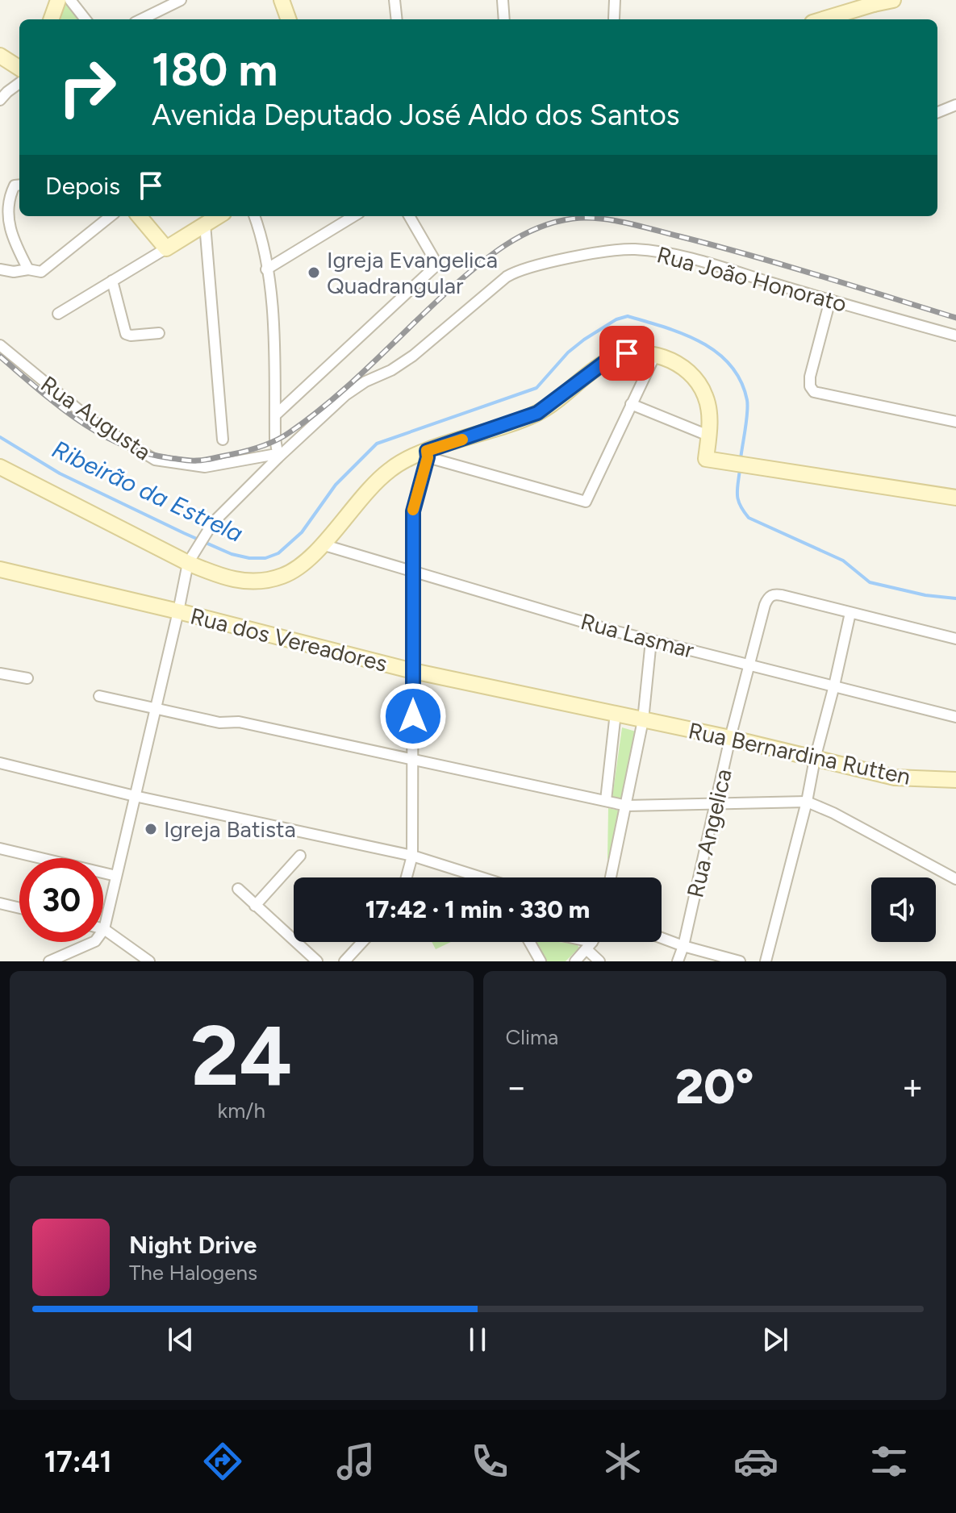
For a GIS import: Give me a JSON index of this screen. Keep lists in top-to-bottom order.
{
  "streets": {
    "street": [
      "Rua João Honorato",
      "Rua Augusta",
      "Rua Lasmar",
      "Rua dos Vereadores",
      "Rua Bernardina Rutten",
      "Rua Angelica"
    ]
  },
  "crossings": [
    ["Rua João Honorato", "Rua Augusta"],
    ["Rua Lasmar", "Rua Angelica"],
    ["Rua dos Vereadores", "Rua Bernardina Rutten"],
    ["Rua Bernardina Rutten", "Rua Angelica"]
  ],
  "water": ["Ribeirão da Estrela"],
  "places": ["Igreja Evangelica Quadrangular", "Igreja Batista"],
  "page": {
    "turn": ["180 m", "Avenida Deputado José Aldo dos Santos"],
    "then": "Depois",
    "limit": "30",
    "trip": "17:42 · 1 min · 330 m",
    "tile": [
      ["24", "km/h"],
      "Clima"
    ],
    "heat": ["−", "20°", "+"],
    "song": ["Night Drive", "The Halogens"],
    "tabs": "17:41"
  }
}
